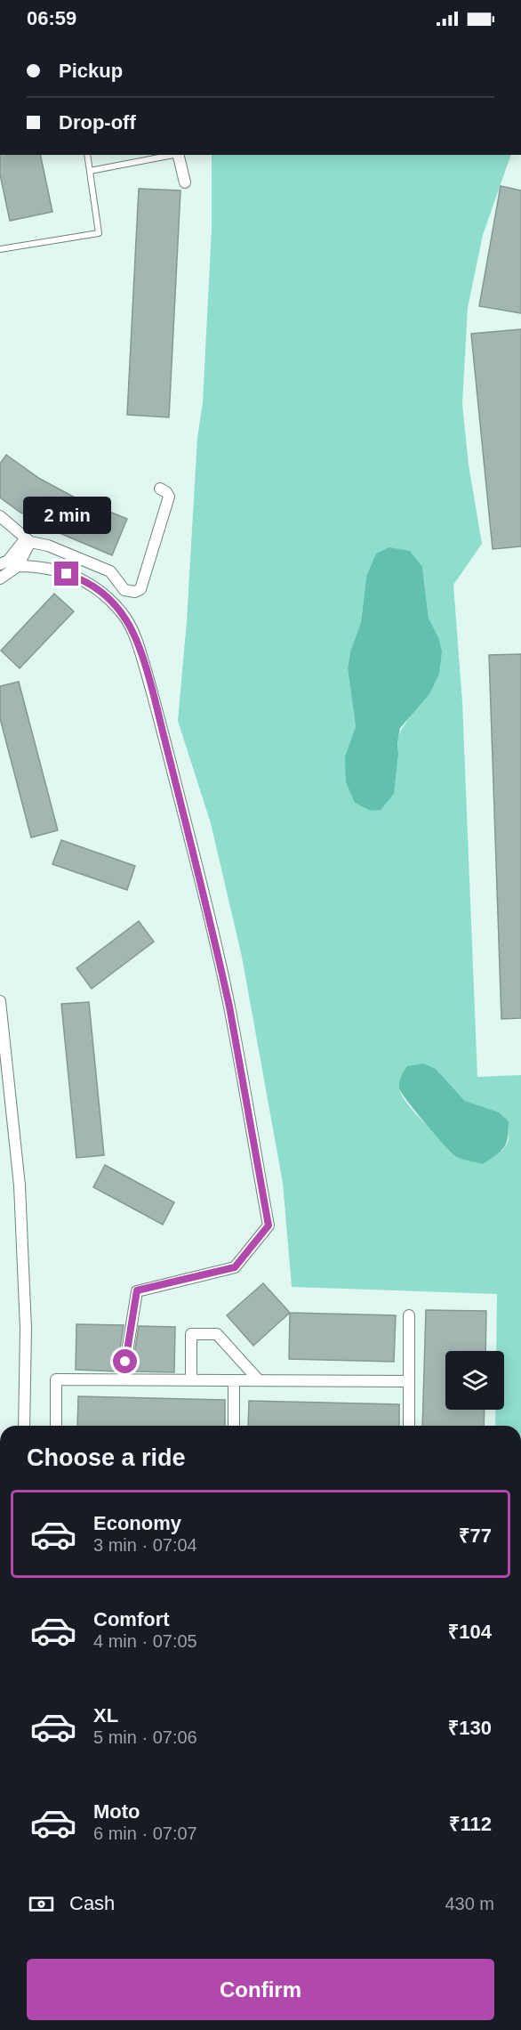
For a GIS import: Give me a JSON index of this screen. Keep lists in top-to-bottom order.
{
  "page": {
    "status": "06:59",
    "banner": ["Pickup", "Drop-off"],
    "bubble": "2 min",
    "heading": "Choose a ride",
    "list": [
      {
        "name": "Economy",
        "note": "3 min · 07:04",
        "value": "₹77"
      },
      {
        "name": "Comfort",
        "note": "4 min · 07:05",
        "value": "₹104"
      },
      {
        "name": "XL",
        "note": "5 min · 07:06",
        "value": "₹130"
      },
      {
        "name": "Moto",
        "note": "6 min · 07:07",
        "value": "₹112"
      }
    ],
    "pay": ["Cash", "430 m"],
    "buttons": "Confirm"
  }
}
